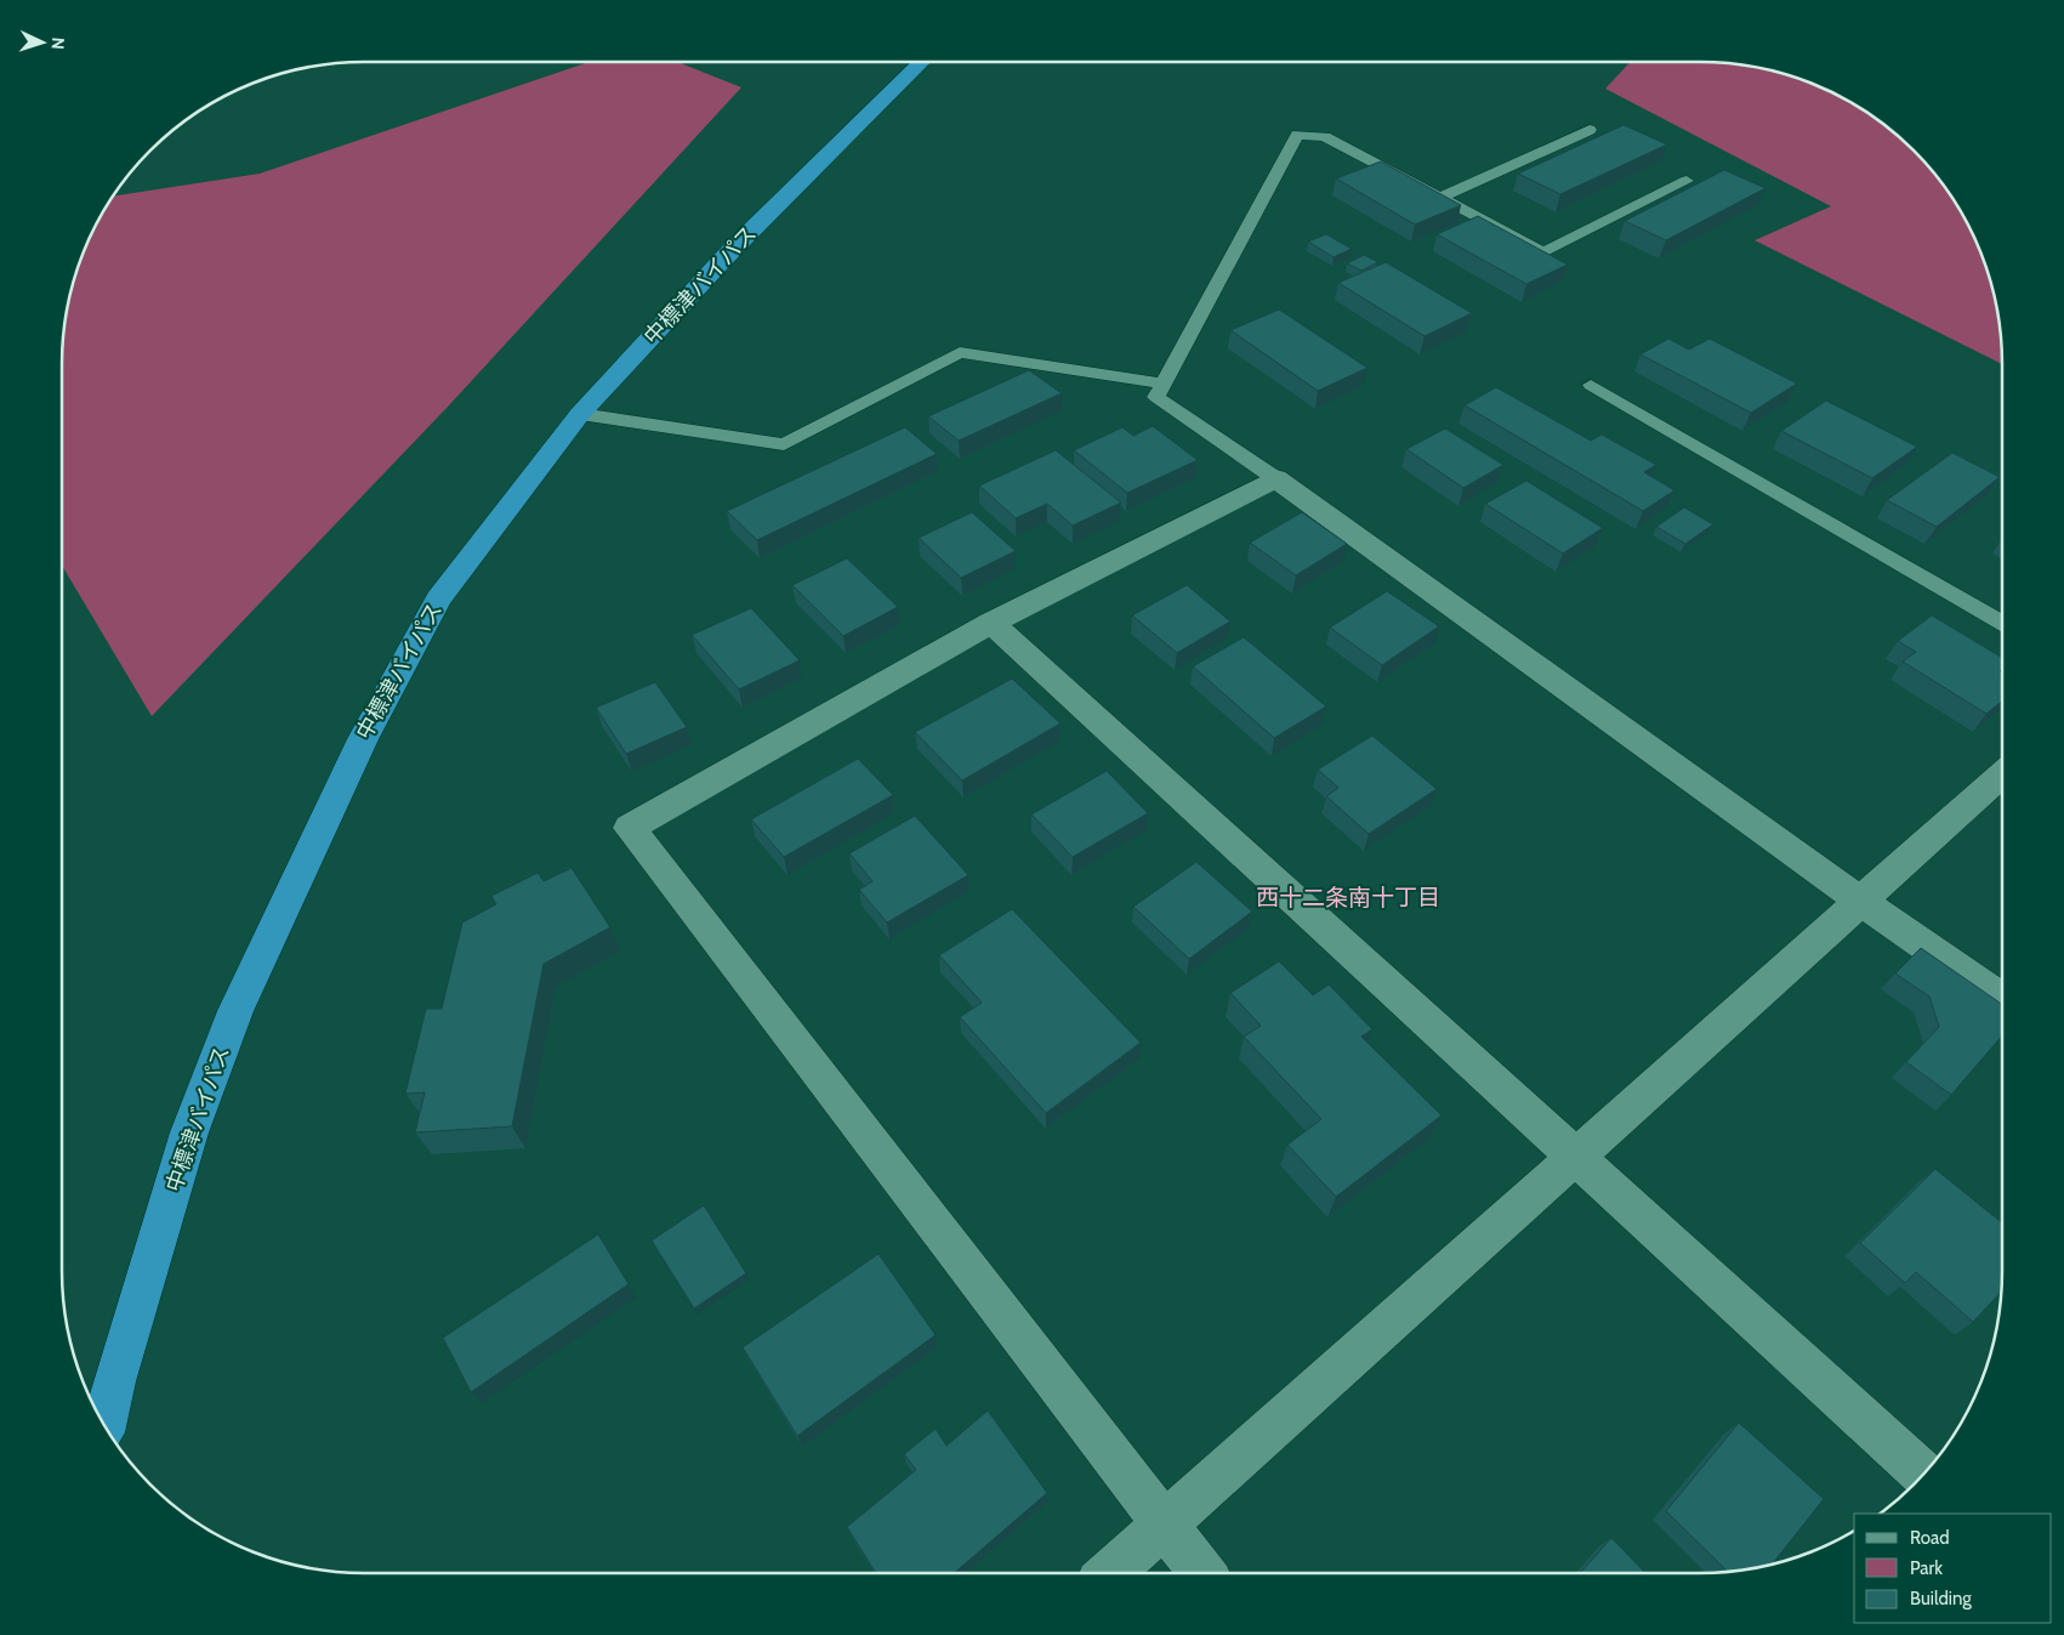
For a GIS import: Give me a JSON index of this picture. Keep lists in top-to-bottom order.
{
  "streets": {
    "highway": ["中標津バイパス"]
  },
  "districts": ["西十二条南十丁目"],
  "legend": ["Road", "Park", "Building"],
  "north": "right"
}
